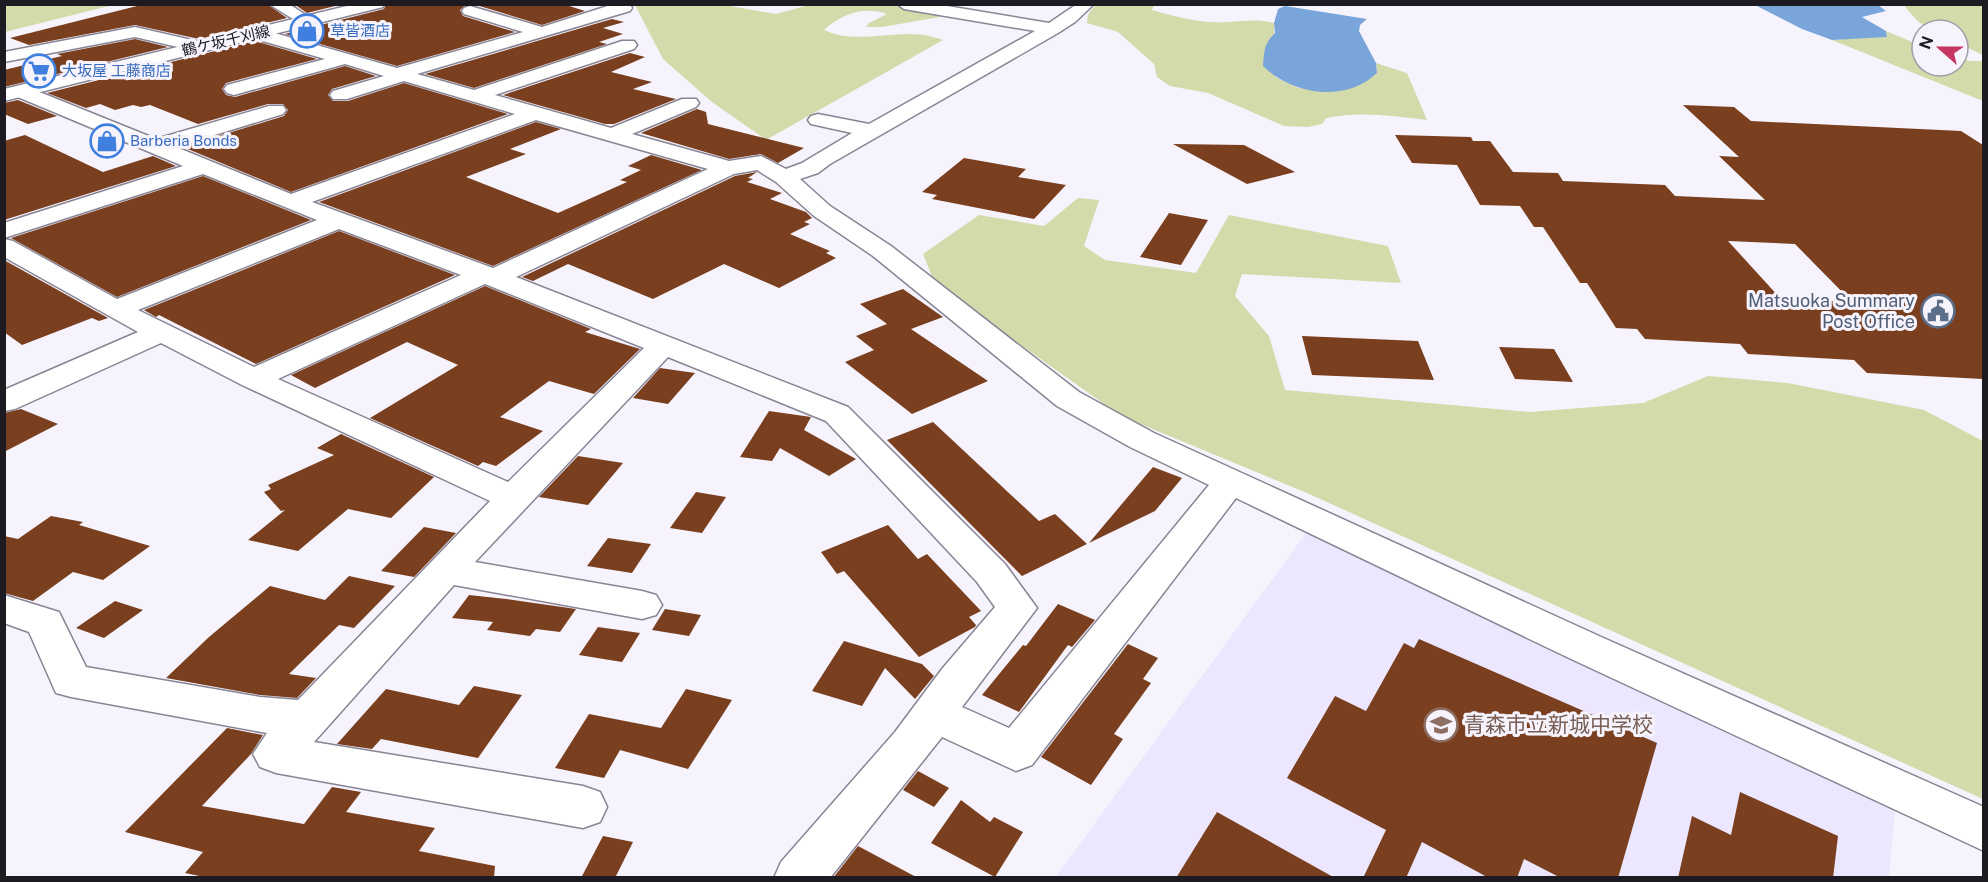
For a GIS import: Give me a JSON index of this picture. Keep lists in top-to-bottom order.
{
  "streets": {
    "street": ["鶴ケ坂千刈線"]
  },
  "places": {
    "shop": ["草皆酒店", "Barberia Bonds"],
    "supermarket": ["大坂屋 工藤商店"],
    "public building": ["Matsuoka Summary Post Office"],
    "school or university": ["青森市立新城中学校"]
  },
  "north": "left"
}
